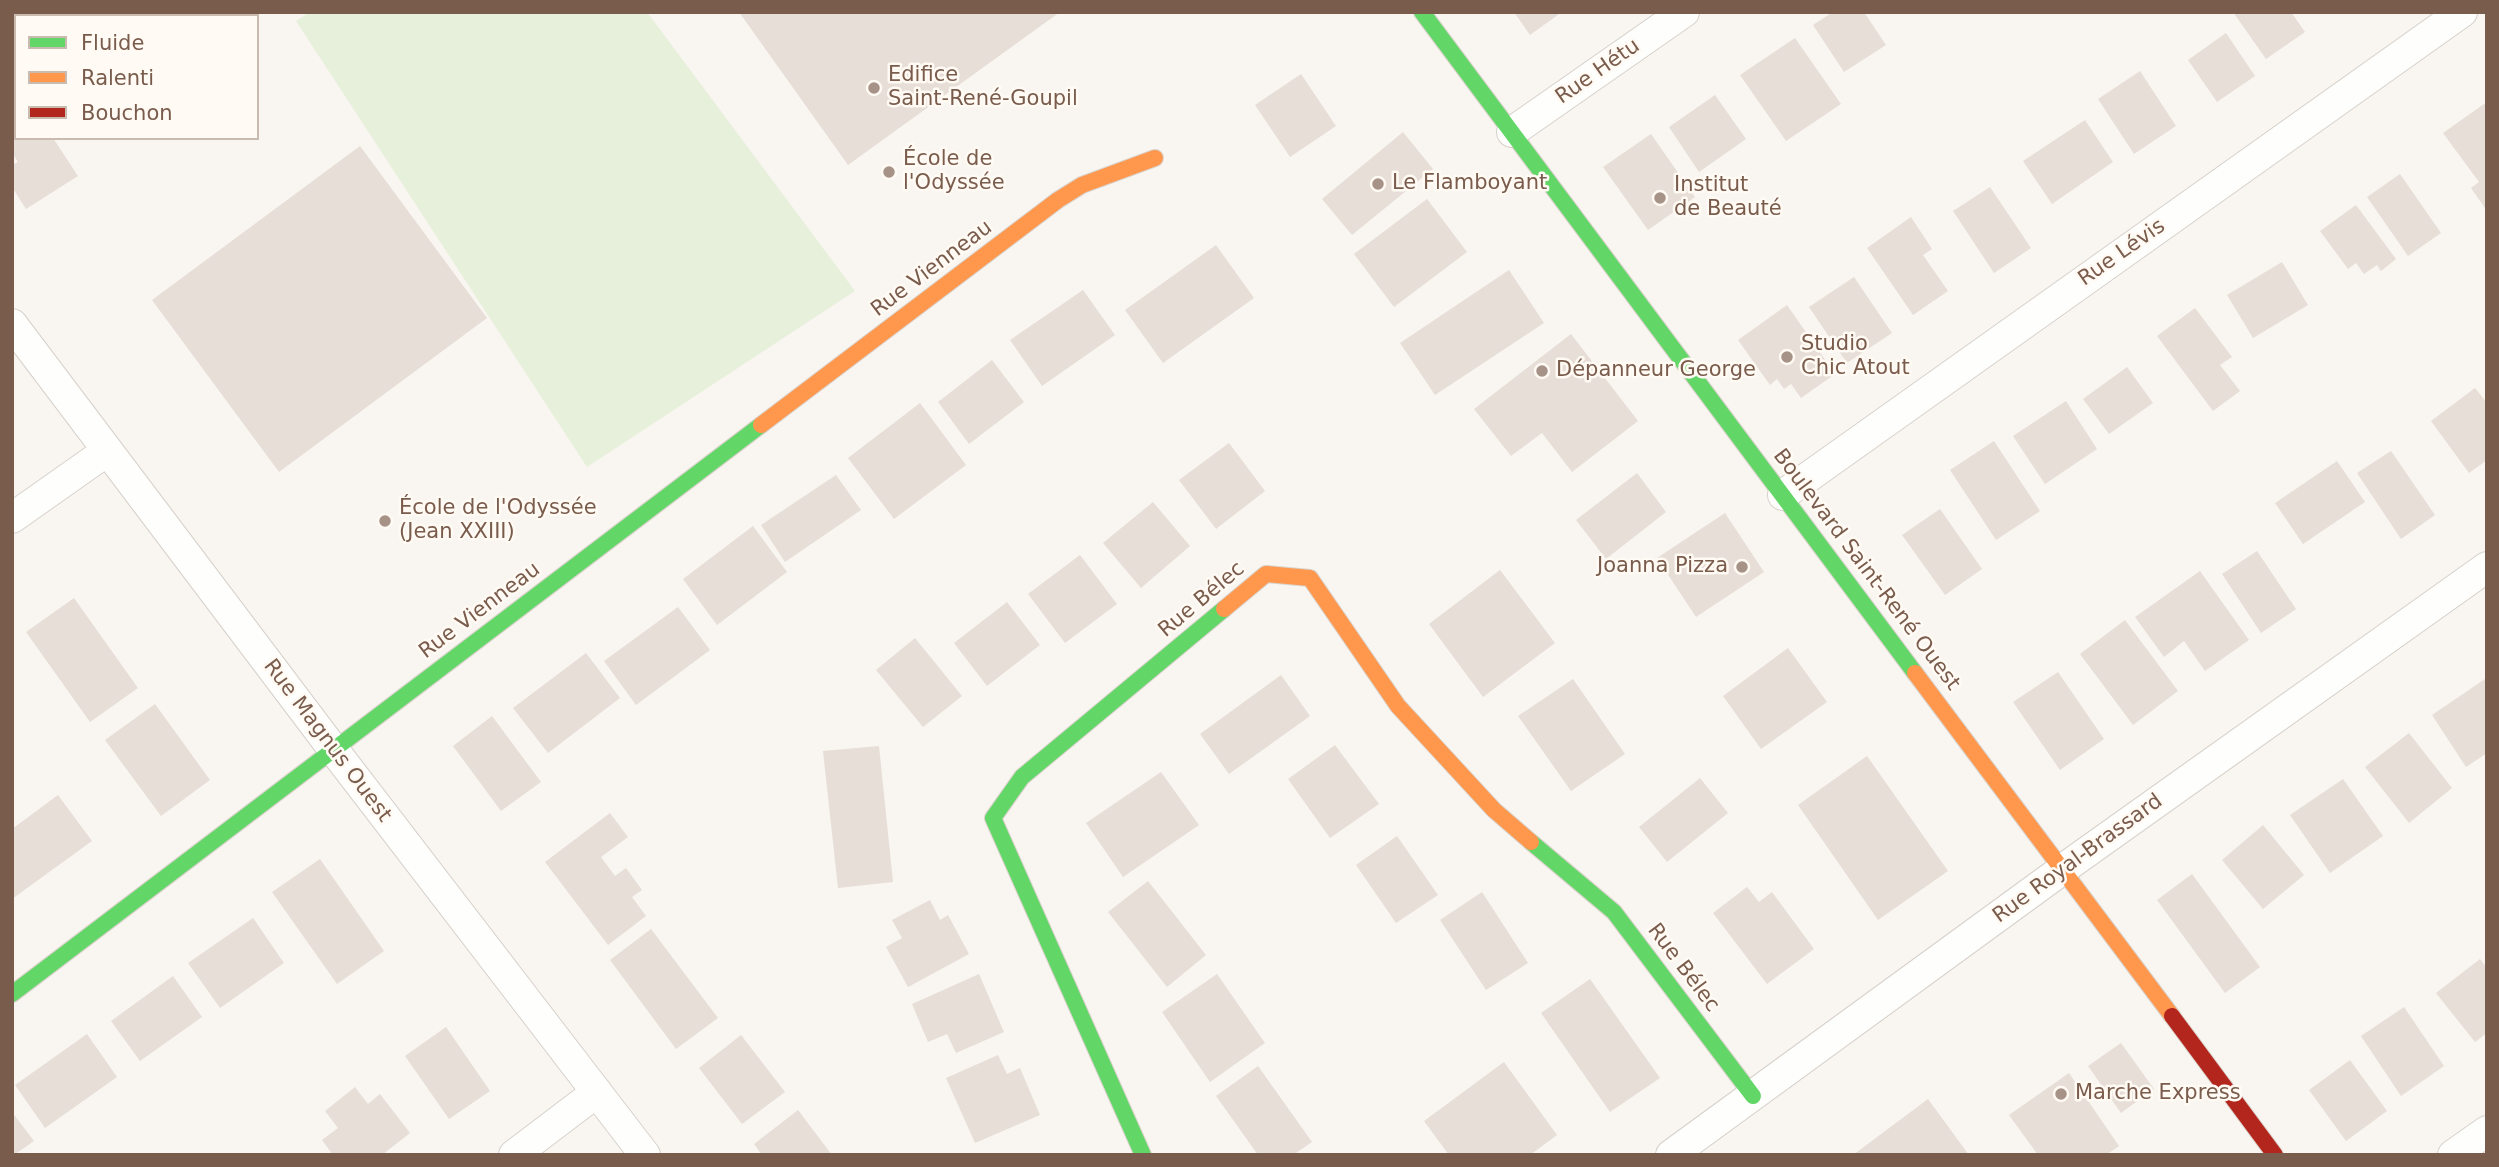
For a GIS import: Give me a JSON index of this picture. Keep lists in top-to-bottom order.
{
  "streets": {
    "street": [
      "Rue Hétu",
      "Rue Lévis",
      "Rue Vienneau",
      "Boulevard Saint-René Ouest",
      "Rue Bélec",
      "Rue Magnus Ouest",
      "Rue Royal-Brassard"
    ]
  },
  "crossings": [
    ["Rue Hétu", "Boulevard Saint-René Ouest"],
    ["Rue Lévis", "Boulevard Saint-René Ouest"],
    ["Rue Vienneau", "Rue Magnus Ouest"],
    ["Boulevard Saint-René Ouest", "Rue Royal-Brassard"],
    ["Rue Bélec", "Rue Royal-Brassard"]
  ],
  "places": [
    "Edifice Saint-René-Goupil",
    "École de l'Odyssée",
    "Le Flamboyant",
    "Institut de Beauté",
    "Studio Chic Atout",
    "Dépanneur George",
    "École de l'Odyssée (Jean XXIII)",
    "Joanna Pizza",
    "Marche Express"
  ],
  "legend": ["Fluide", "Ralenti", "Bouchon"]
}
